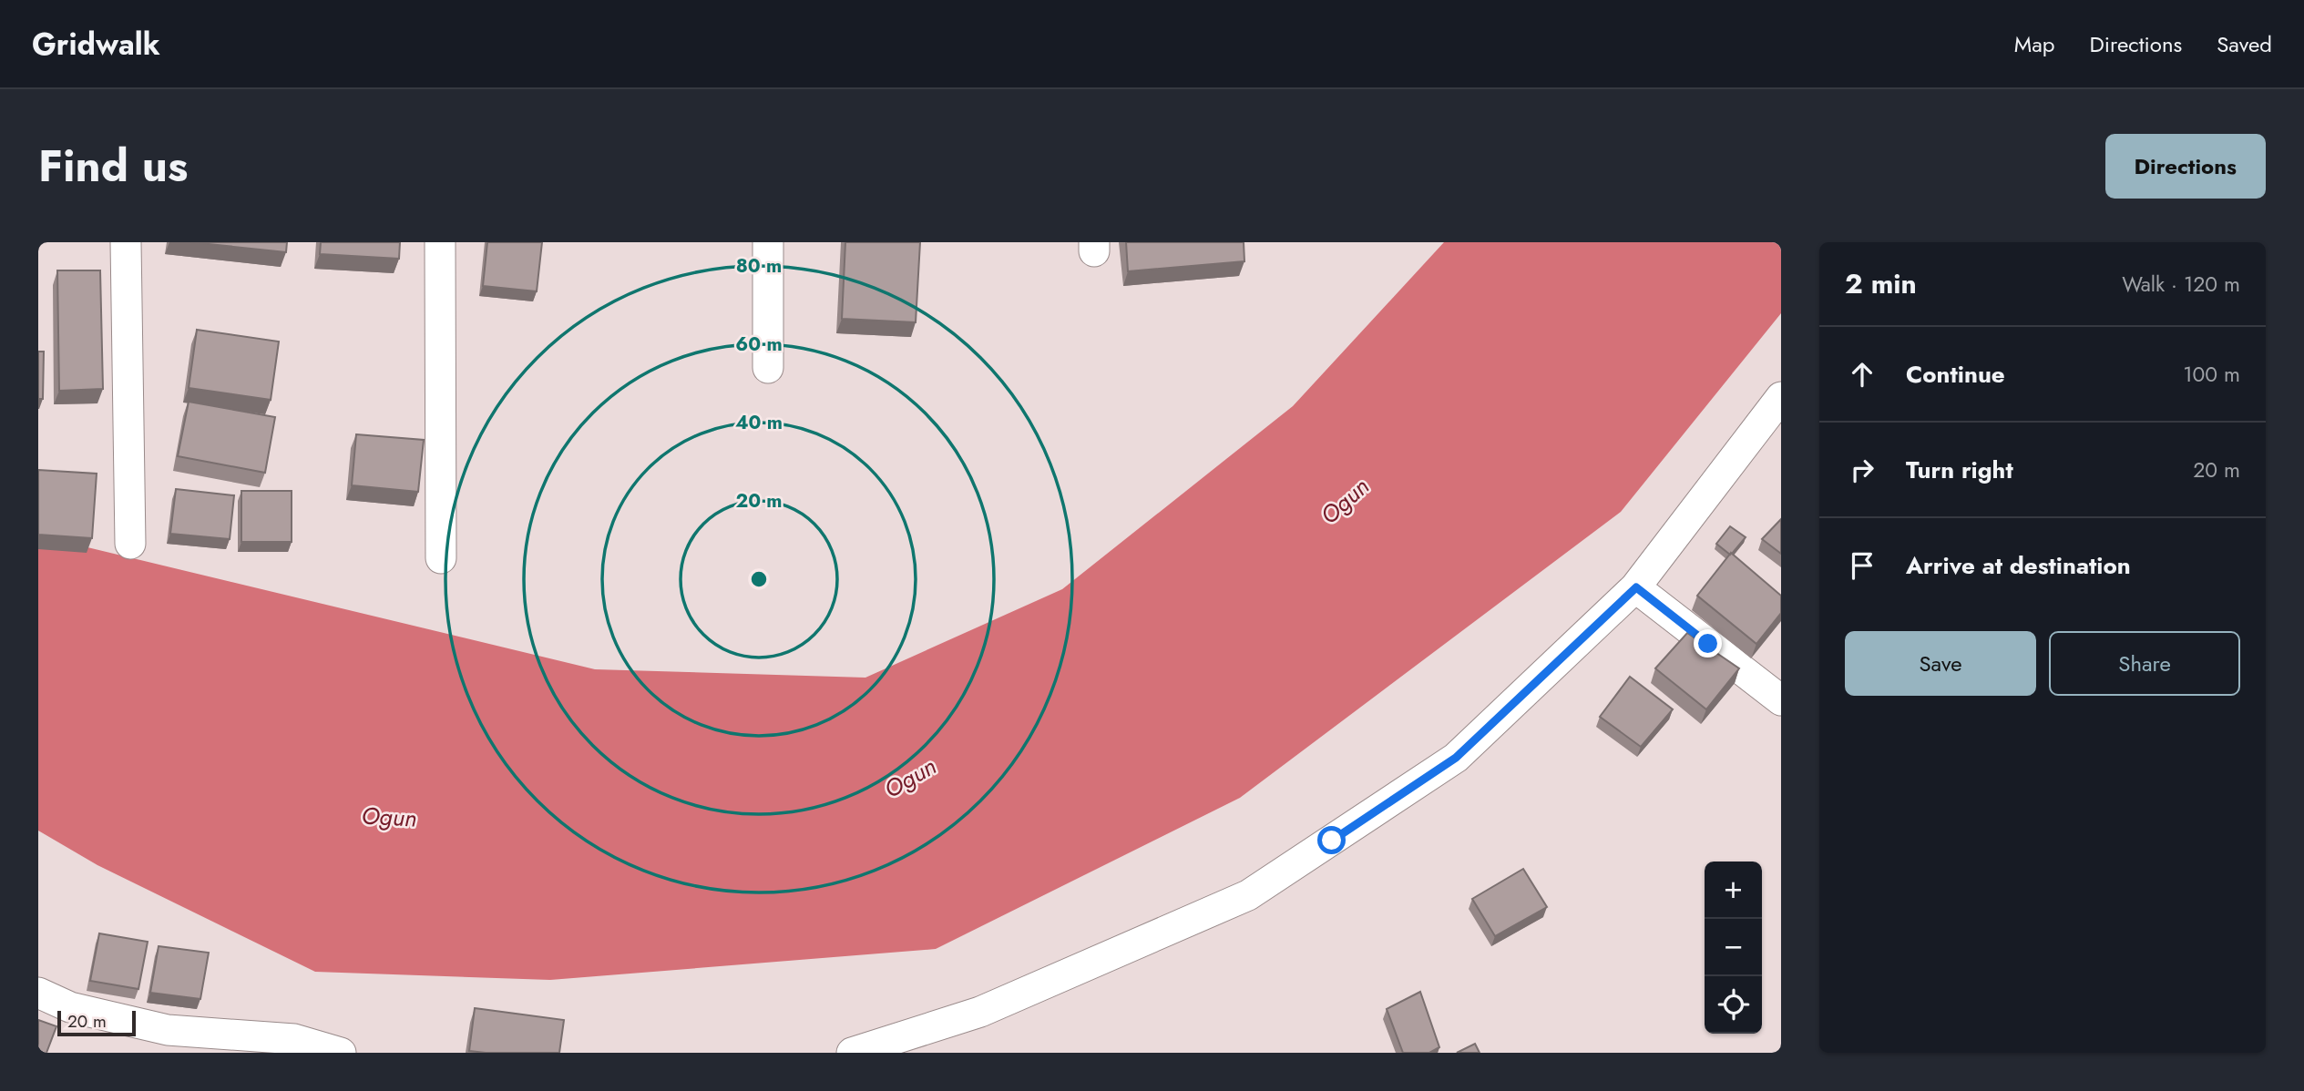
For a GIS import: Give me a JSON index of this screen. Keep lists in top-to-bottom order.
{
  "water": ["Ogun"],
  "scale_bar": "20 m",
  "page": {
    "header": "Gridwalk",
    "nav": ["Map", "Directions", "Saved"],
    "title": "Find us",
    "buttons": [
      "Directions",
      ["Save", "Share"]
    ],
    "heading": ["2 min", "Walk · 120 m"],
    "list": [
      ["Continue", "100 m"],
      ["Turn right", "20 m"],
      "Arrive at destination"
    ],
    "map_buttons": ["+", "−"],
    "scale": "20 m"
  },
  "rings": [
    "80 m",
    "60 m",
    "40 m",
    "20 m"
  ]
}
